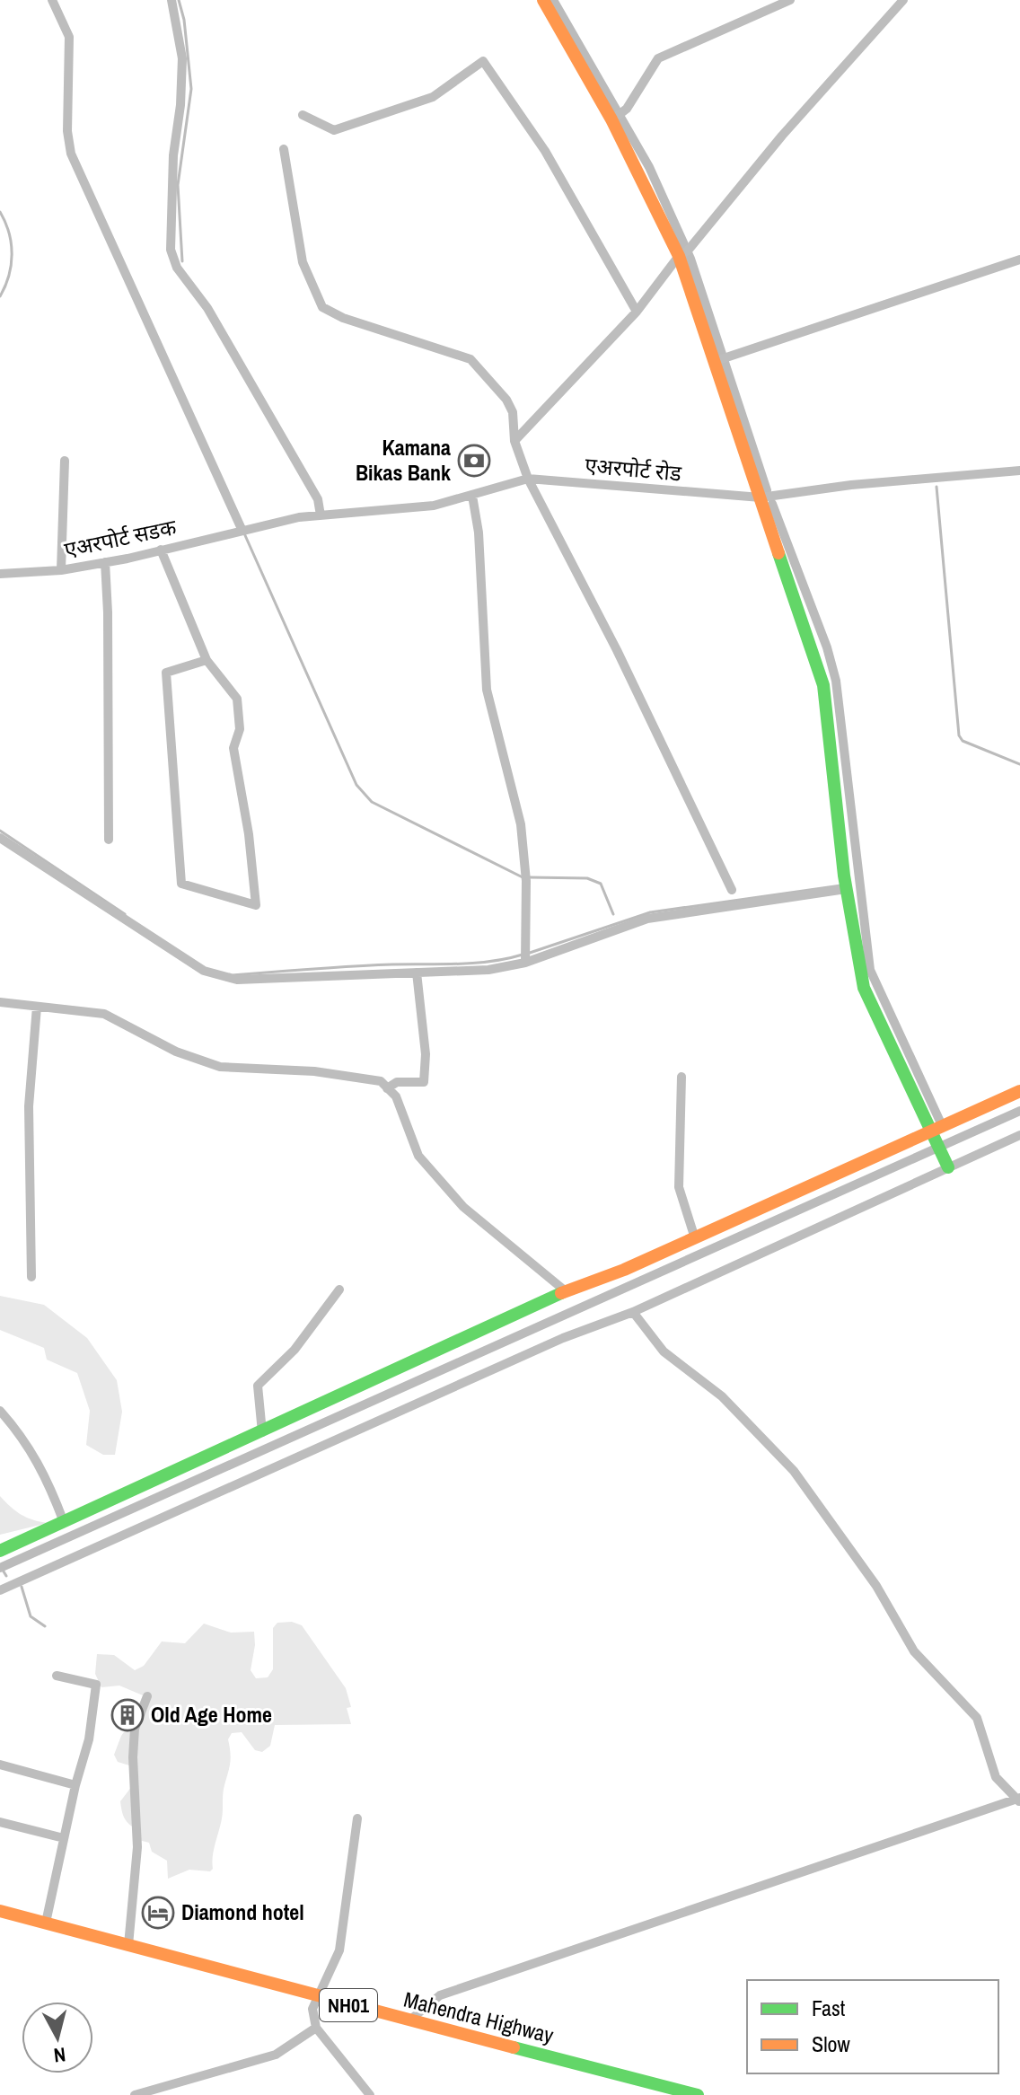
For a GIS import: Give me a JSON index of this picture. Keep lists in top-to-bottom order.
{
  "streets": {
    "main road": ["NH01", "Mahendra Highway"],
    "street": ["एअरपोर्ट रोड", "एअरपोर्ट सडक"]
  },
  "crossings": [
    ["एअरपोर्ट रोड", "एअरपोर्ट सडक"]
  ],
  "places": {
    "bank": ["Kamana Bikas Bank"],
    "building": ["Old Age Home"],
    "hotel": ["Diamond hotel"]
  },
  "legend": ["Fast", "Slow"],
  "north": "bottom"
}
